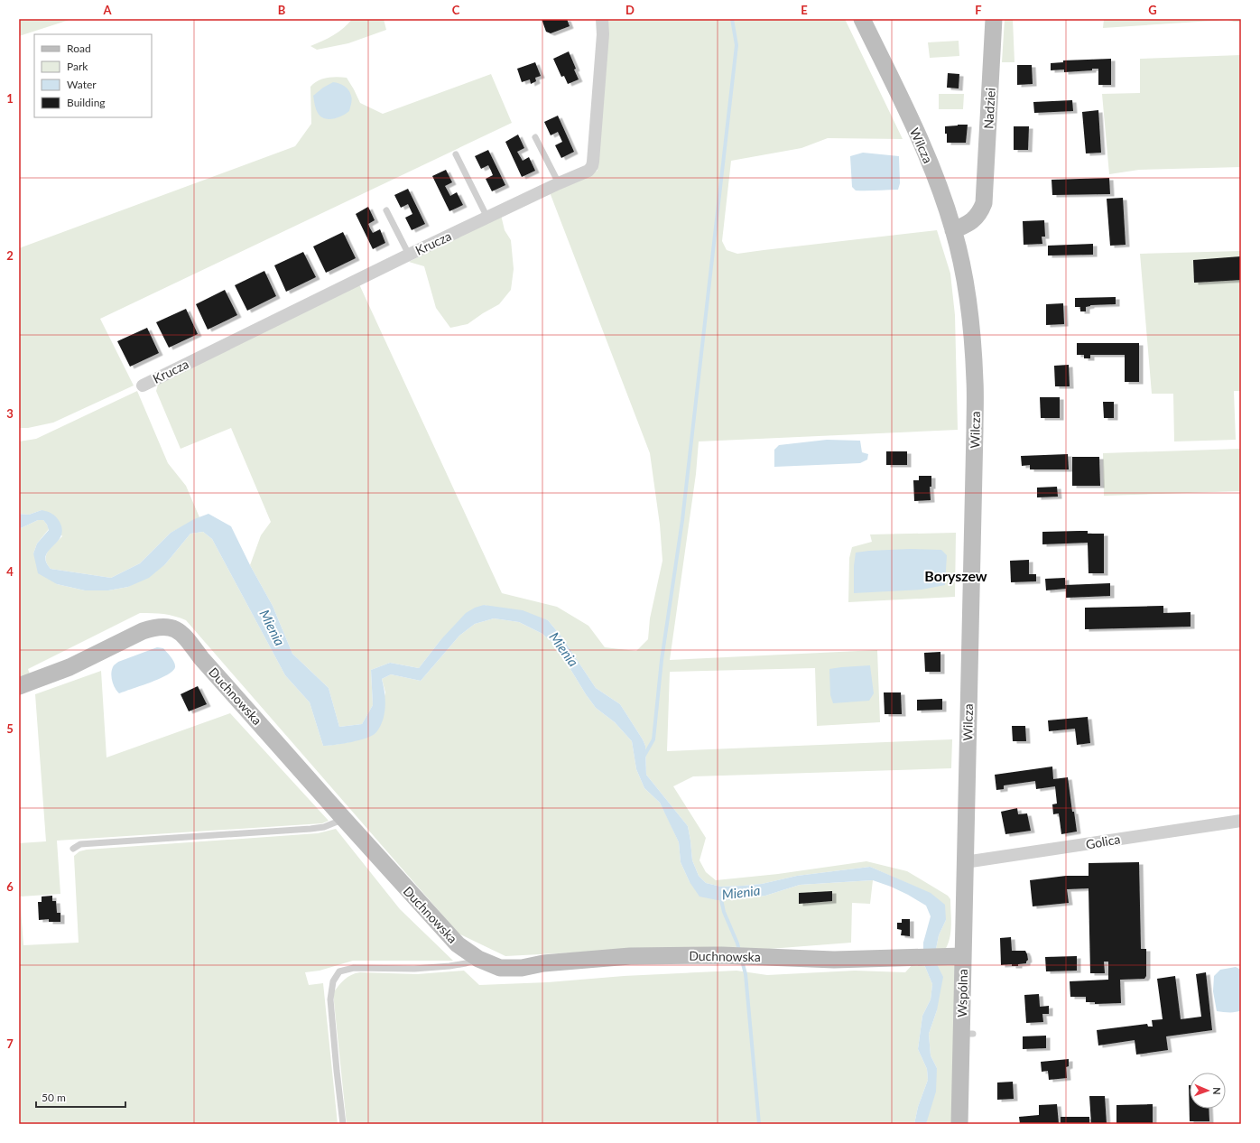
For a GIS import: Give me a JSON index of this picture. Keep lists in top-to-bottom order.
{
  "streets": {
    "street": [
      "Nadziei",
      "Wilcza",
      "Krucza",
      "Duchnowska",
      "Golica",
      "Wspólna"
    ]
  },
  "crossings": [
    ["Nadziei", "Wilcza"],
    ["Wilcza", "Golica"],
    ["Wilcza", "Wspólna"],
    ["Duchnowska", "Wspólna"],
    ["Golica", "Wspólna"]
  ],
  "districts": ["Boryszew"],
  "water": ["Mienia"],
  "legend": [
    "Road",
    "Park",
    "Water",
    "Building"
  ],
  "scale_bar": "50 m",
  "north": "right",
  "grid": {
    "columns": [
      "A",
      "B",
      "C",
      "D",
      "E",
      "F",
      "G"
    ],
    "rows": [
      "1",
      "2",
      "3",
      "4",
      "5",
      "6",
      "7"
    ]
  }
}
